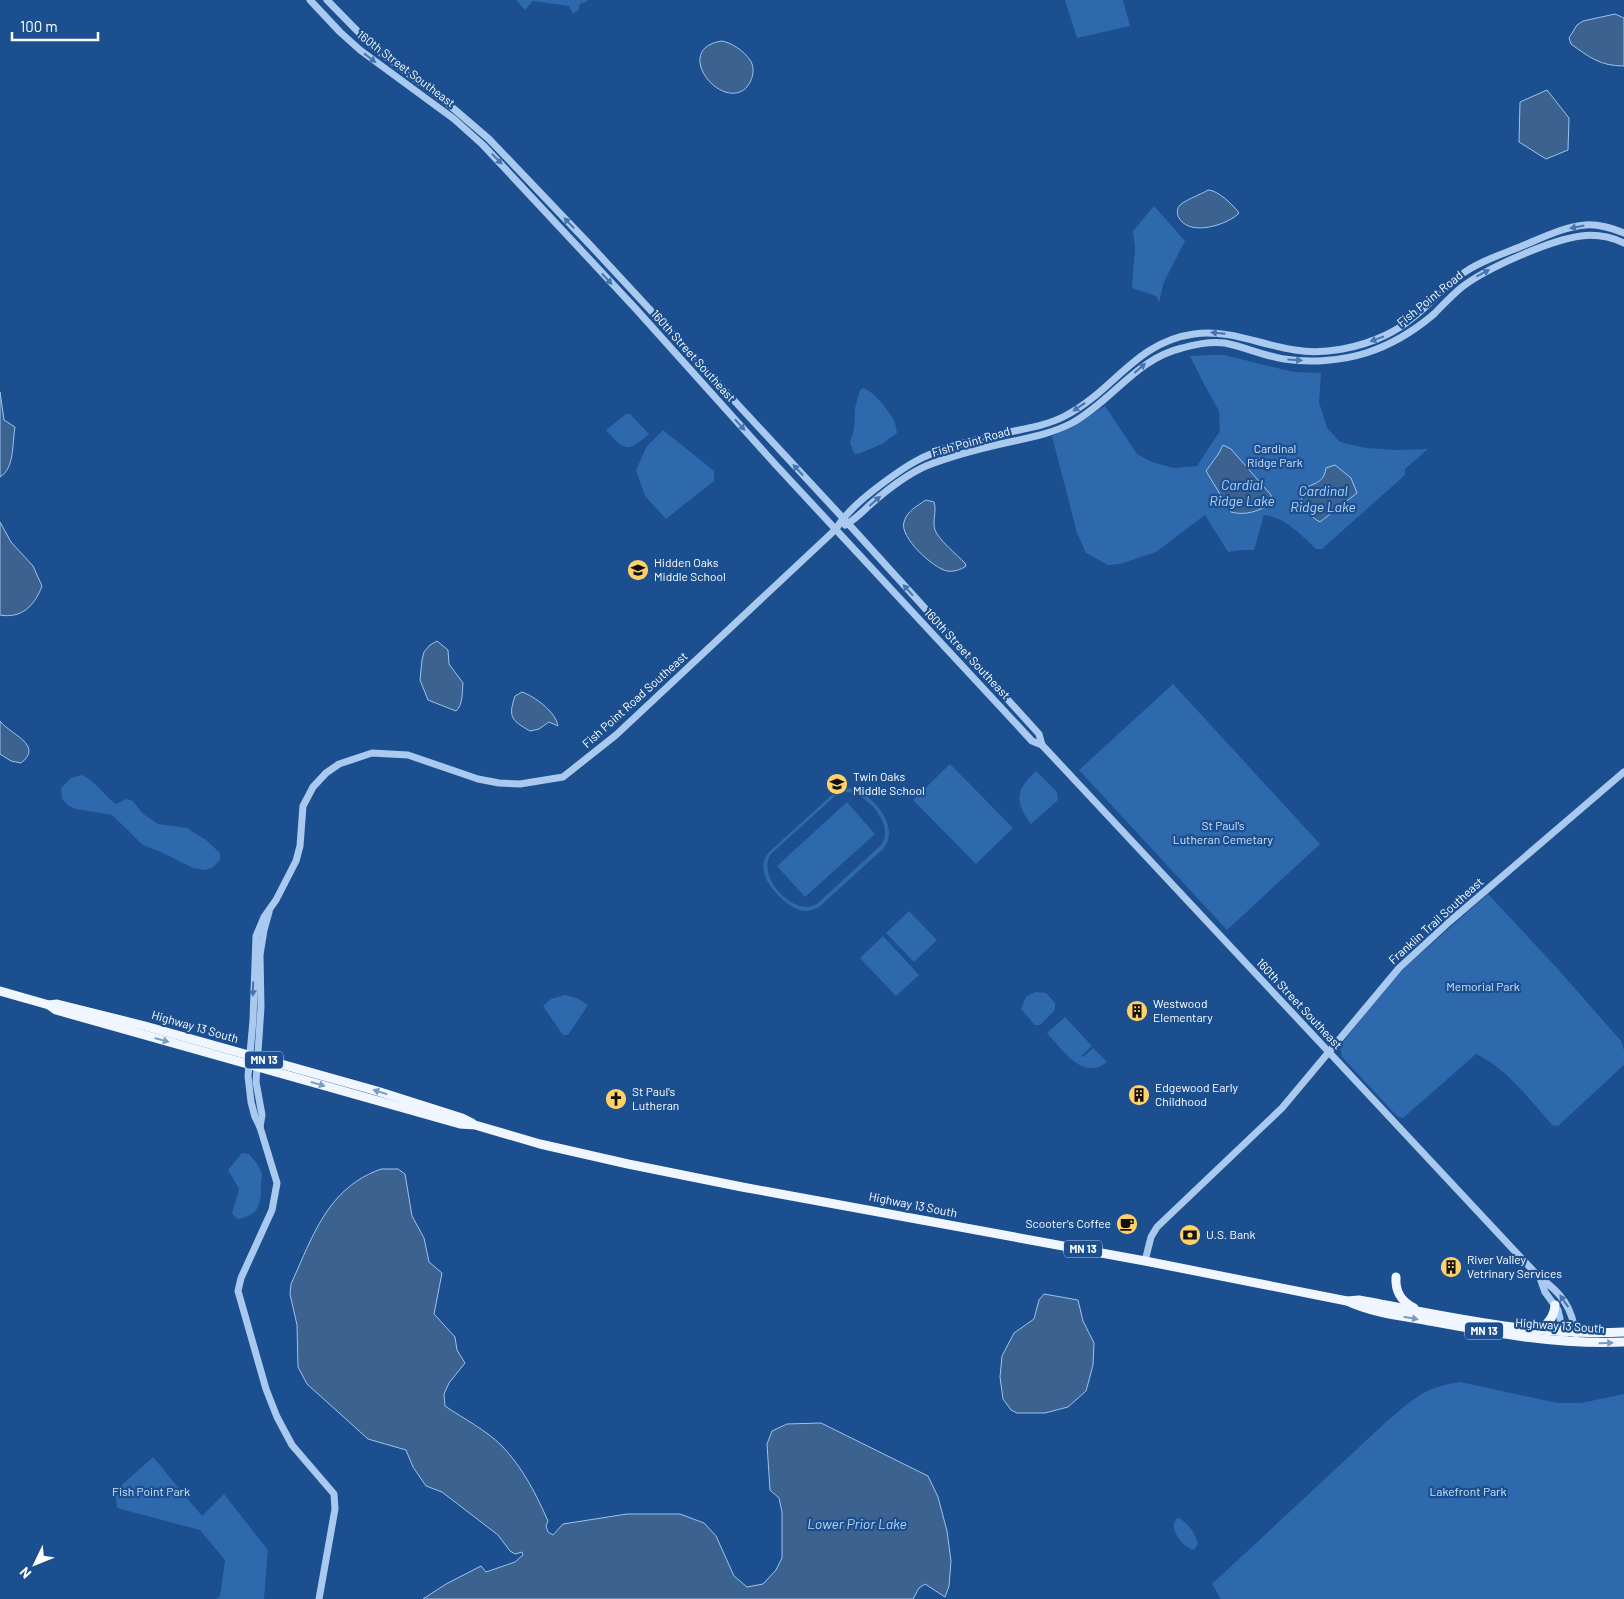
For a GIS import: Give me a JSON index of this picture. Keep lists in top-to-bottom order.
{
  "streets": {
    "main road": ["Highway 13 South", "MN 13"],
    "street": [
      "160th Street Southeast",
      "Fish Point Road",
      "Fish Point Road Southeast",
      "Franklin Trail Southeast"
    ]
  },
  "crossings": [
    ["160th Street Southeast", "Fish Point Road"],
    ["160th Street Southeast", "Fish Point Road Southeast"],
    ["160th Street Southeast", "Franklin Trail Southeast"],
    ["160th Street Southeast", "Highway 13 South"],
    ["Fish Point Road", "Fish Point Road Southeast"],
    ["Fish Point Road Southeast", "Highway 13 South"],
    ["Franklin Trail Southeast", "Highway 13 South"]
  ],
  "water": ["Cardial Ridge Lake", "Cardinal Ridge Lake", "Lower Prior Lake"],
  "parks": [
    "Cardinal Ridge Park",
    "St Paul's Lutheran Cemetary",
    "Memorial Park",
    "Fish Point Park",
    "Lakefront Park"
  ],
  "places": {
    "school or university": ["Hidden Oaks Middle School", "Twin Oaks Middle School"],
    "building": ["Westwood Elementary", "Edgewood Early Childhood", "River Valley Vetrinary Services"],
    "church": ["St Paul's Lutheran"],
    "cafe": ["Scooter's Coffee"],
    "bank": ["U.S. Bank"]
  },
  "scale_bar": "100 m",
  "north": "bottom left"
}
